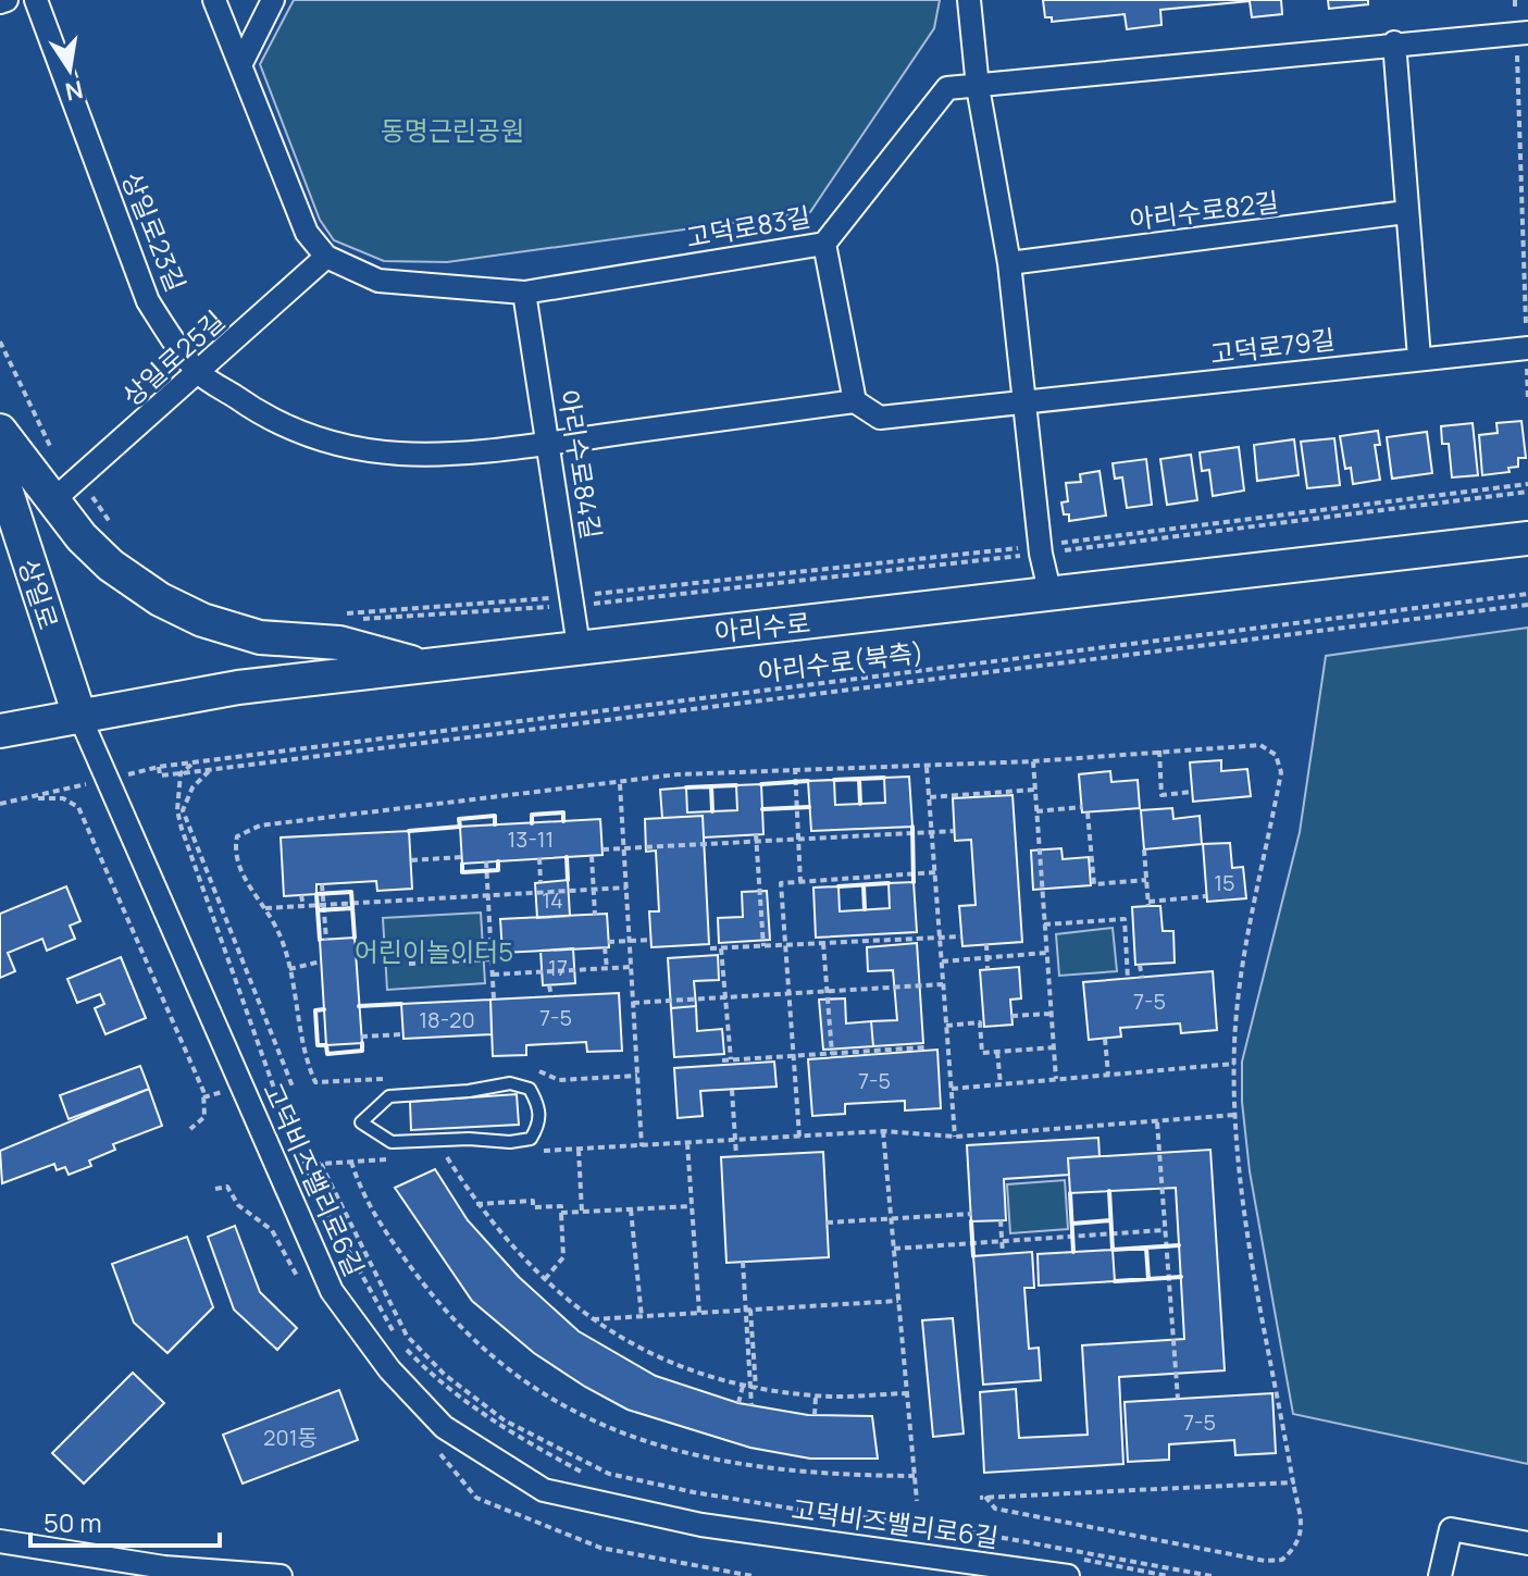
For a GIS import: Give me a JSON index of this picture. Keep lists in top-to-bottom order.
{
  "streets": {
    "main road": ["상일로", "아리수로"],
    "street": [
      "아리수로82길",
      "고덕로83길",
      "상일로23길",
      "고덕로79길",
      "상일로25길",
      "아리수로84길",
      "고덕비즈밸리로6길"
    ],
    "path": ["아리수로(북측)"]
  },
  "crossings": [
    ["고덕로83길", "상일로25길"],
    ["고덕로83길", "아리수로84길"],
    ["상일로23길", "상일로25길"],
    ["상일로23길", "아리수로84길"],
    ["아리수로84길", "아리수로"],
    ["상일로", "아리수로"],
    ["상일로", "고덕비즈밸리로6길"],
    ["아리수로", "고덕비즈밸리로6길"]
  ],
  "parks": ["동명근린공원", "어린이놀이터5"],
  "house_numbers": [
    "13-11",
    "15",
    "14",
    "17",
    "7-5",
    "7-5",
    "18-20",
    "7-5",
    "7-5",
    "201동"
  ],
  "scale_bar": "50 m",
  "north": "bottom"
}
